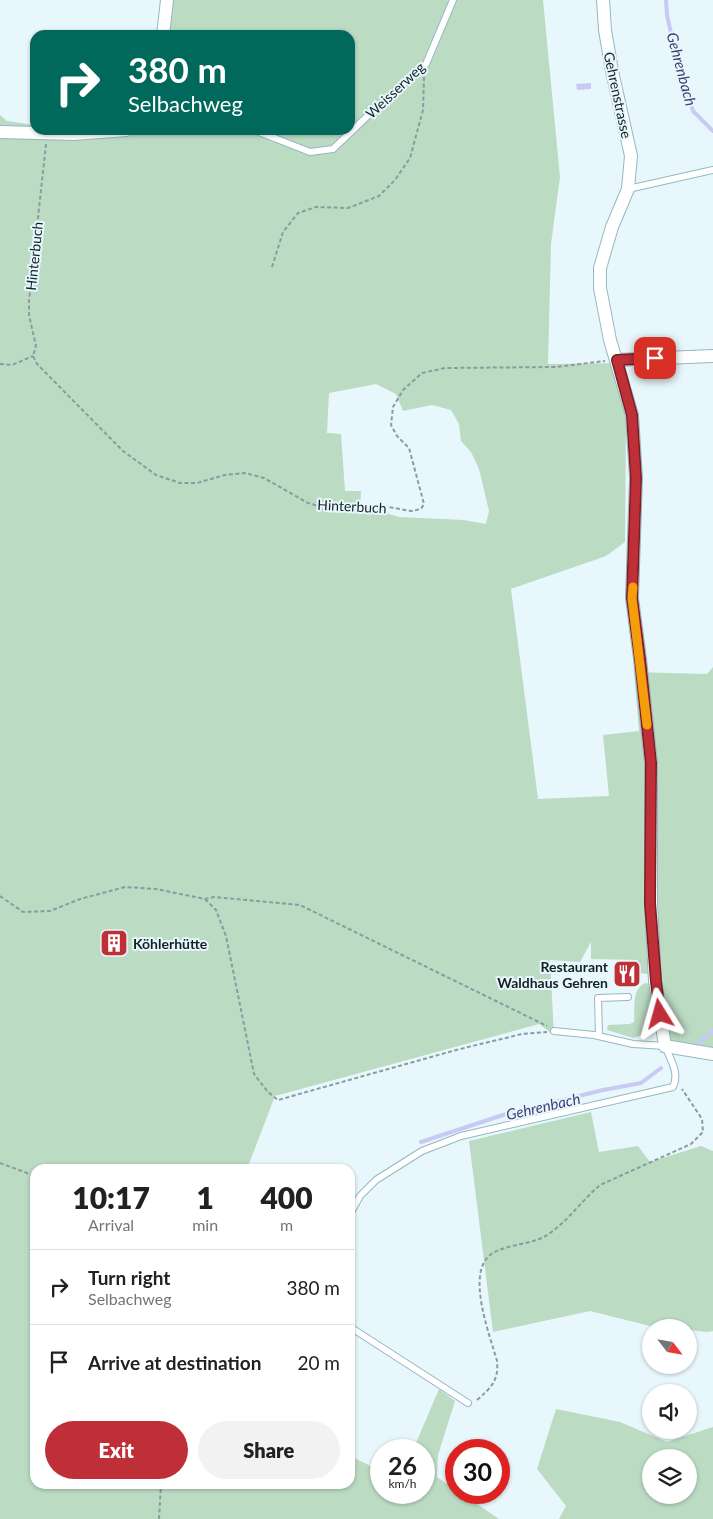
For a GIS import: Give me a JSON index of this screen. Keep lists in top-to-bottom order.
{
  "streets": {
    "street": ["Gehrenstrasse"],
    "lane": ["Weisserweg"],
    "path": ["Hinterbuch"]
  },
  "crossings": [
    ["Gehrenstrasse", "Hinterbuch"]
  ],
  "water": ["Gehrenbach"],
  "places": {
    "building": ["Köhlerhütte"],
    "restaurant": ["Restaurant Waldhaus Gehren"]
  },
  "north": "bottom right",
  "page": {
    "turn": ["380 m", "Selbachweg"],
    "eta": [
      "10:17",
      "Arrival",
      "1",
      "min",
      "400",
      "m"
    ],
    "list": [
      {
        "name": "Turn right",
        "note": "Selbachweg",
        "value": "380 m"
      },
      {
        "name": "Arrive at destination",
        "value": "20 m"
      }
    ],
    "buttons": ["Exit", "Share"],
    "speed": "26 km/h",
    "limit": "30"
  }
}
